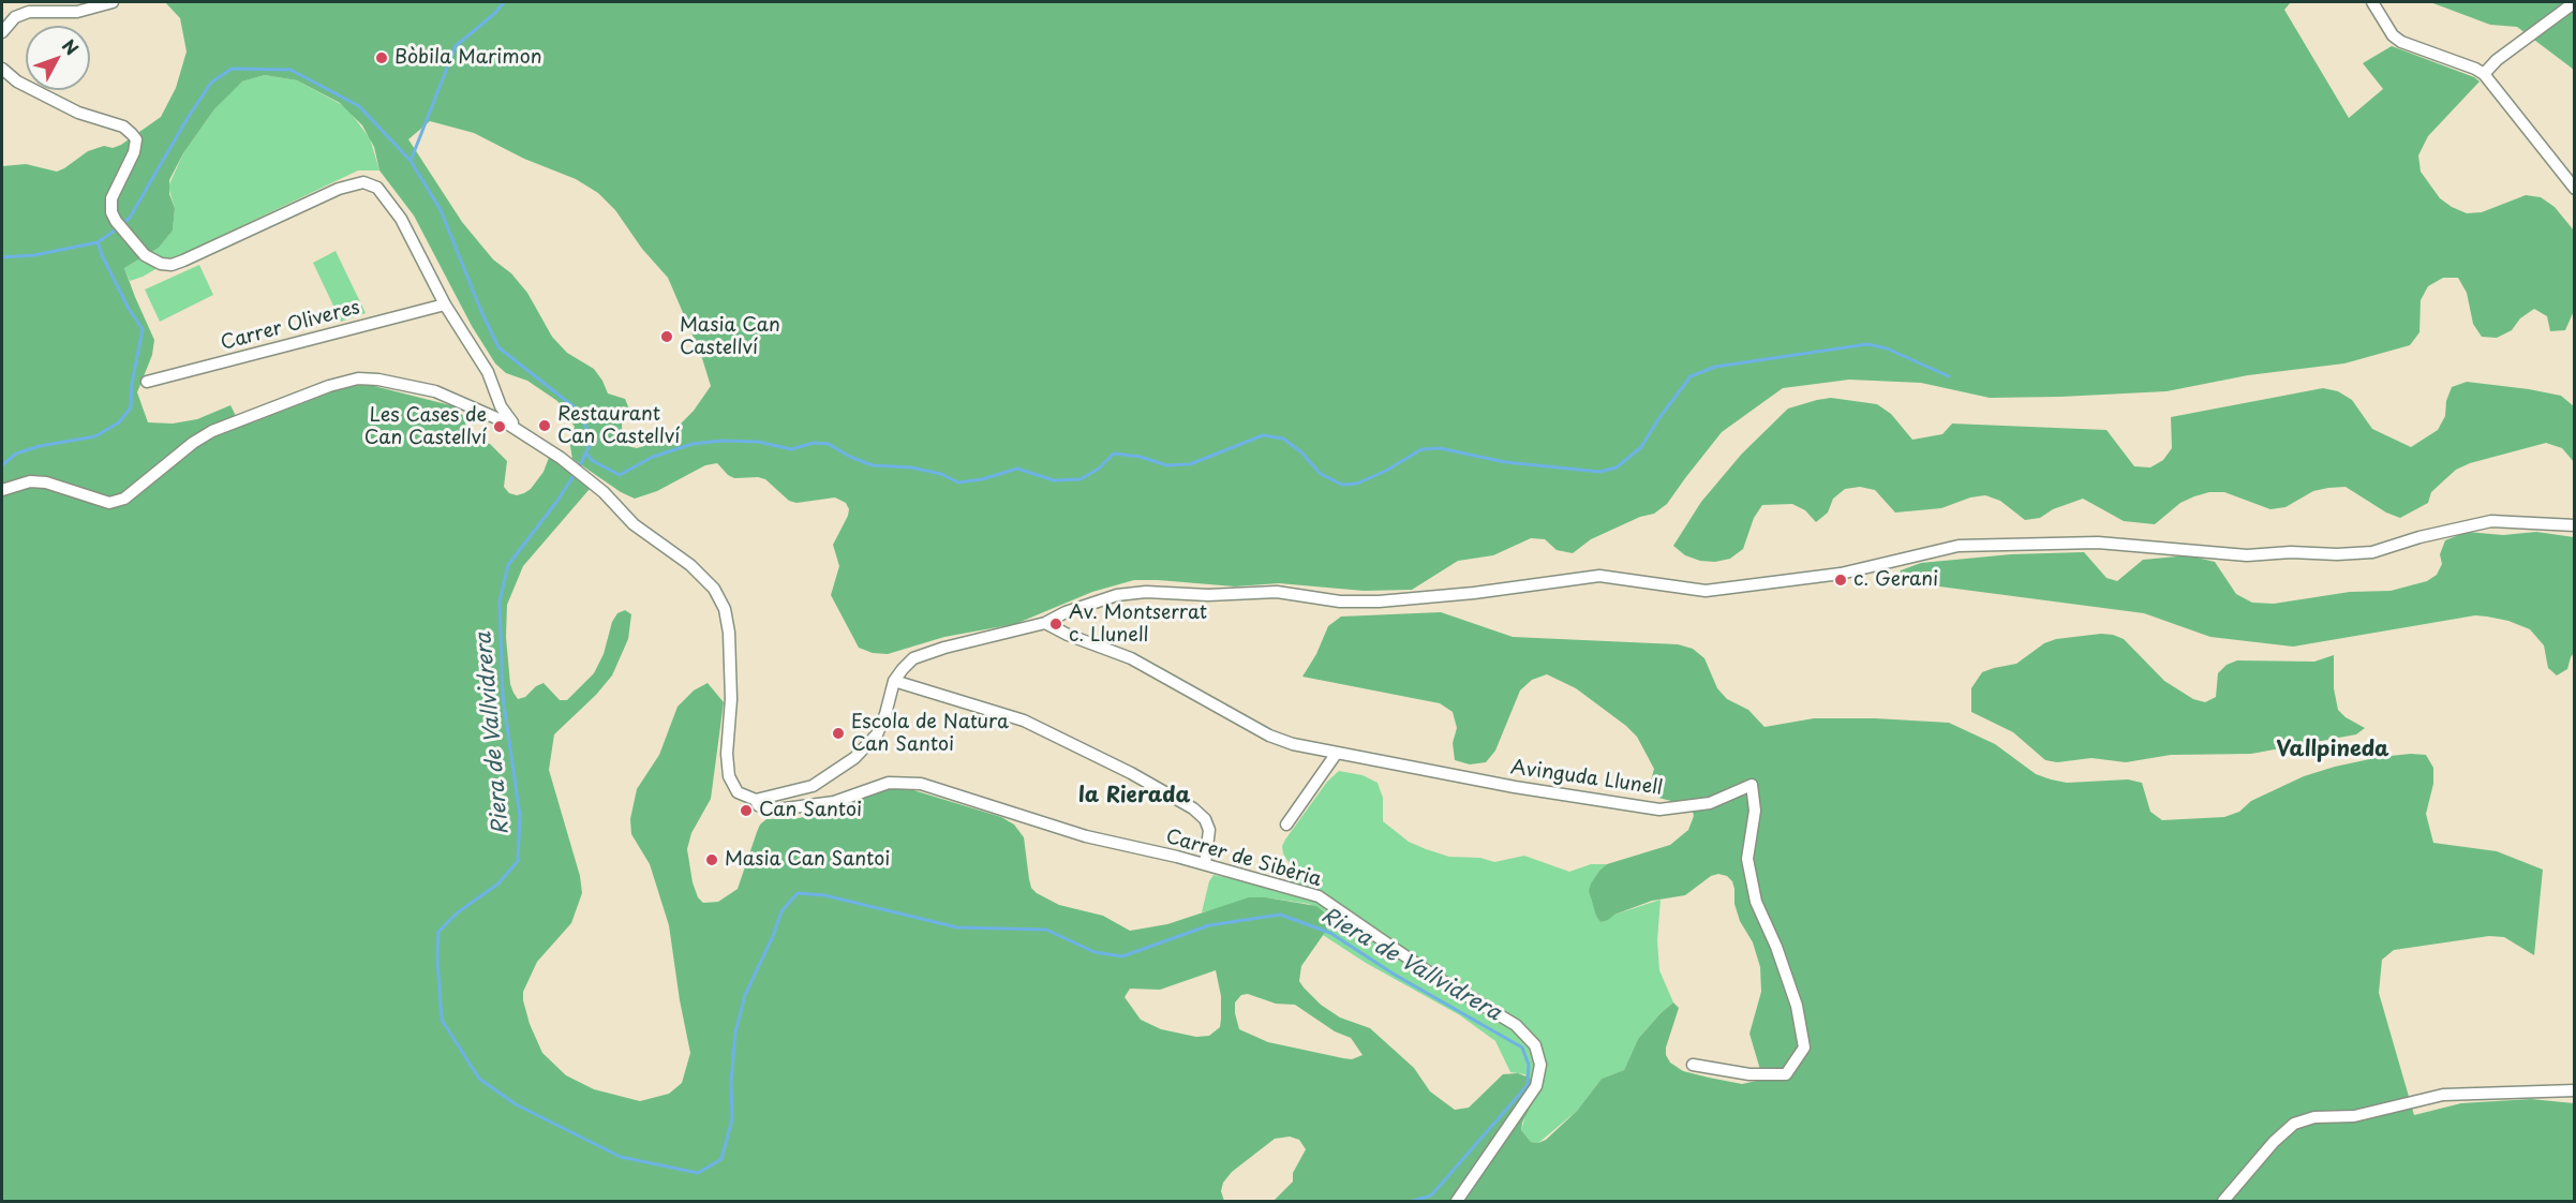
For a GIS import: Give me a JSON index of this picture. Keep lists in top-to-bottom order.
{
  "streets": {
    "street": ["Carrer Oliveres", "Avinguda Llunell", "Carrer de Sibèria"]
  },
  "districts": ["Vallpineda", "la Rierada"],
  "water": ["Riera de Vallvidrera"],
  "places": [
    "Bòbila Marimon",
    "Masia Can Castellví",
    "Restaurant Can Castellví",
    "Les Cases de Can Castellví",
    "c. Gerani",
    "Av. Montserrat c. Llunell",
    "Escola de Natura Can Santoi",
    "Can Santoi",
    "Masia Can Santoi"
  ],
  "north": "top right"
}
